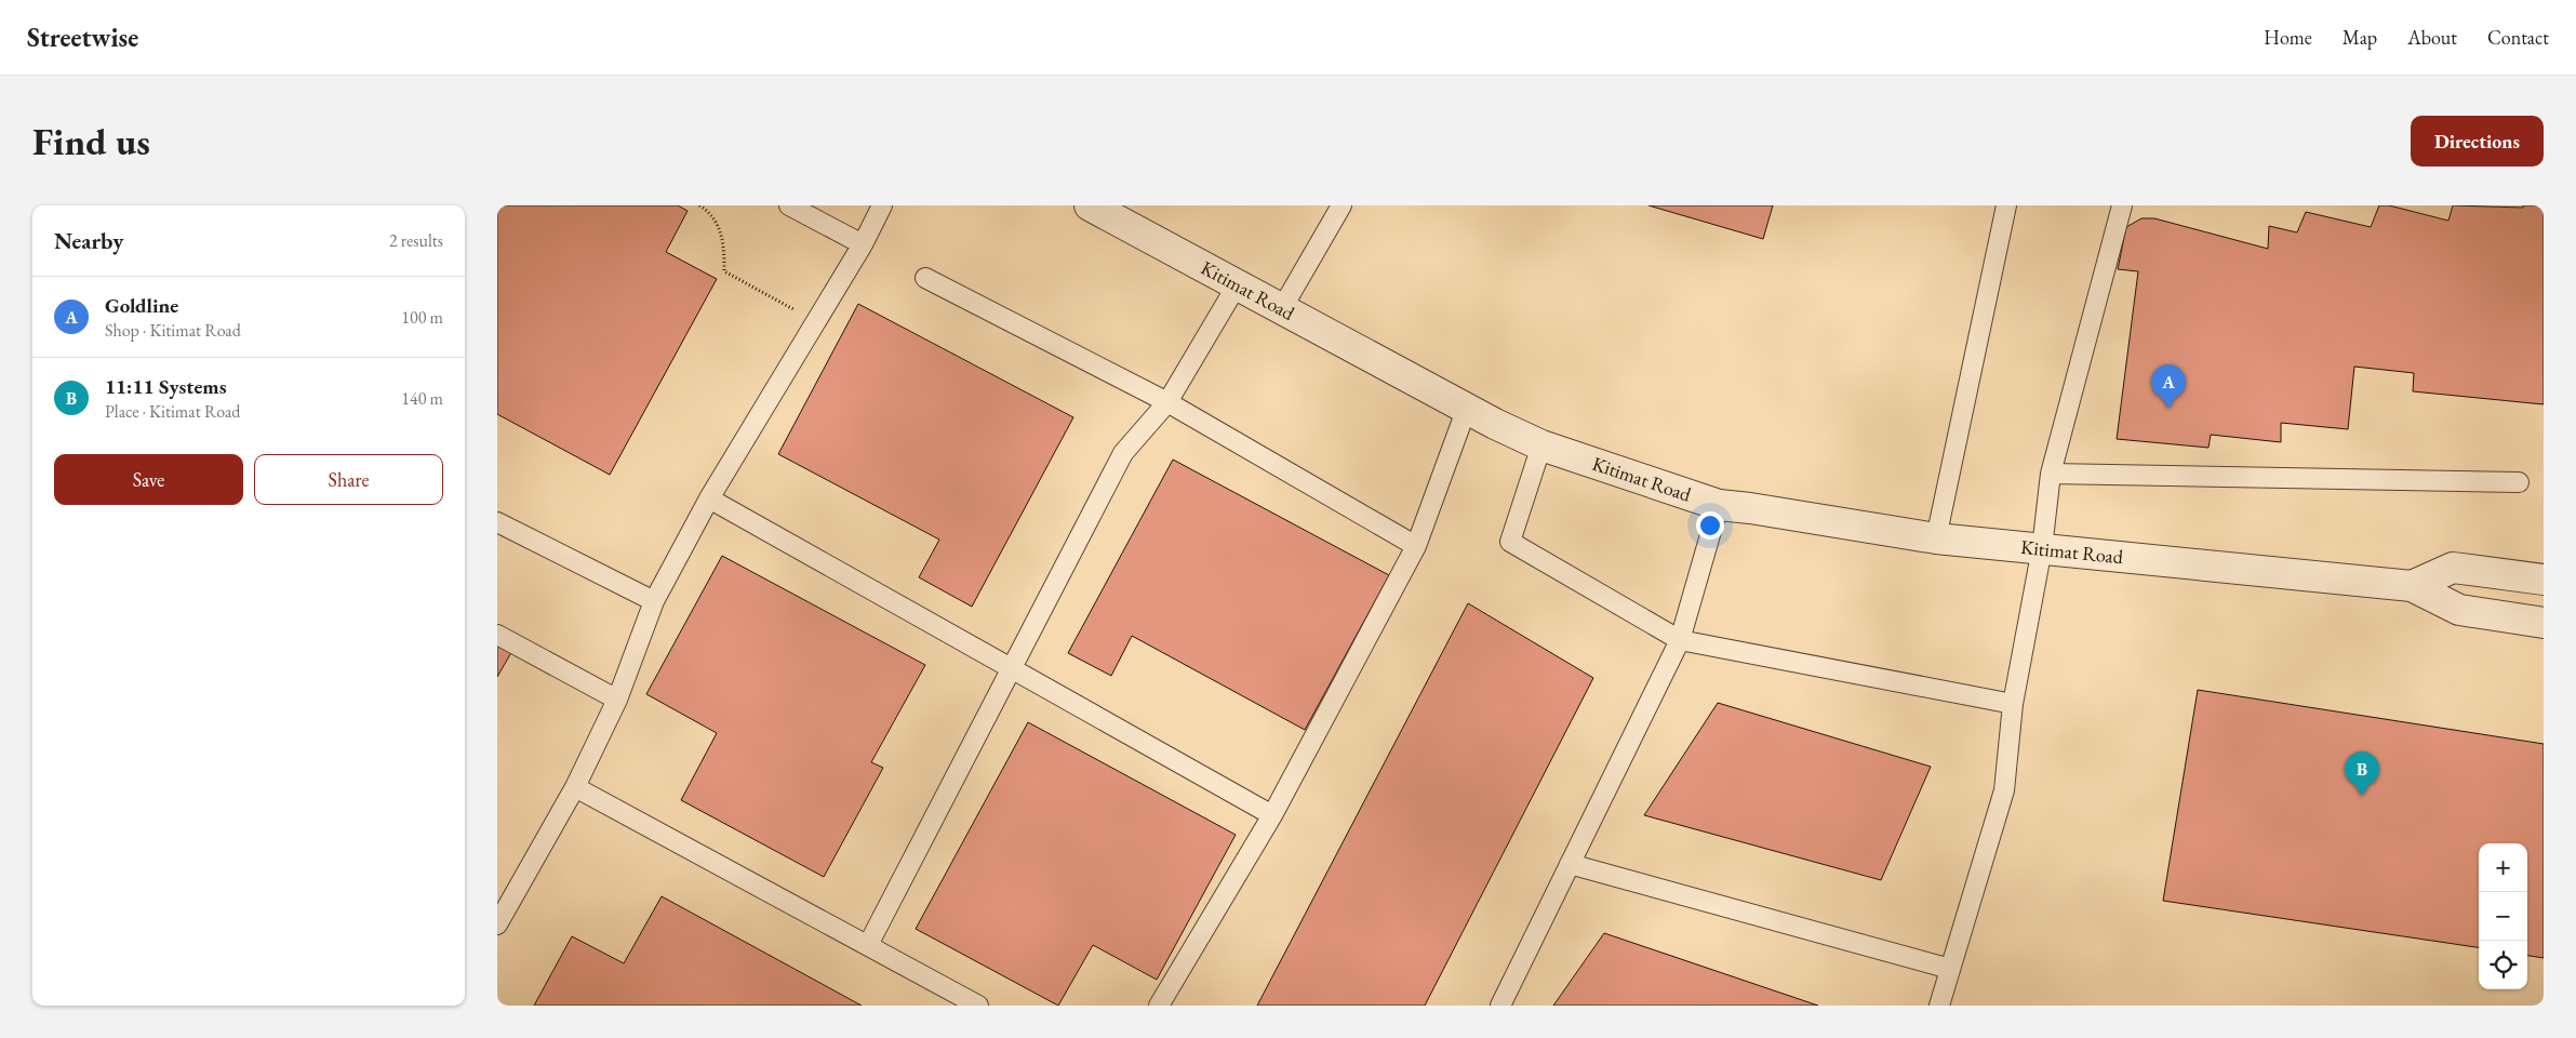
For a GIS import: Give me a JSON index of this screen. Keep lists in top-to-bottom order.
{
  "streets": {
    "street": ["Kitimat Road"]
  },
  "page": {
    "header": "Streetwise",
    "nav": [
      "Home",
      "Map",
      "About",
      "Contact"
    ],
    "buttons": [
      "Directions",
      ["Save", "Share"]
    ],
    "title": "Find us",
    "heading": ["Nearby", "2 results"],
    "list": [
      {
        "mark": "A",
        "name": "Goldline",
        "note": "Shop · Kitimat Road",
        "value": "100 m"
      },
      {
        "mark": "B",
        "name": "11:11 Systems",
        "note": "Place · Kitimat Road",
        "value": "140 m"
      }
    ],
    "pins": ["A", "B"],
    "map_buttons": ["+", "−"]
  }
}
